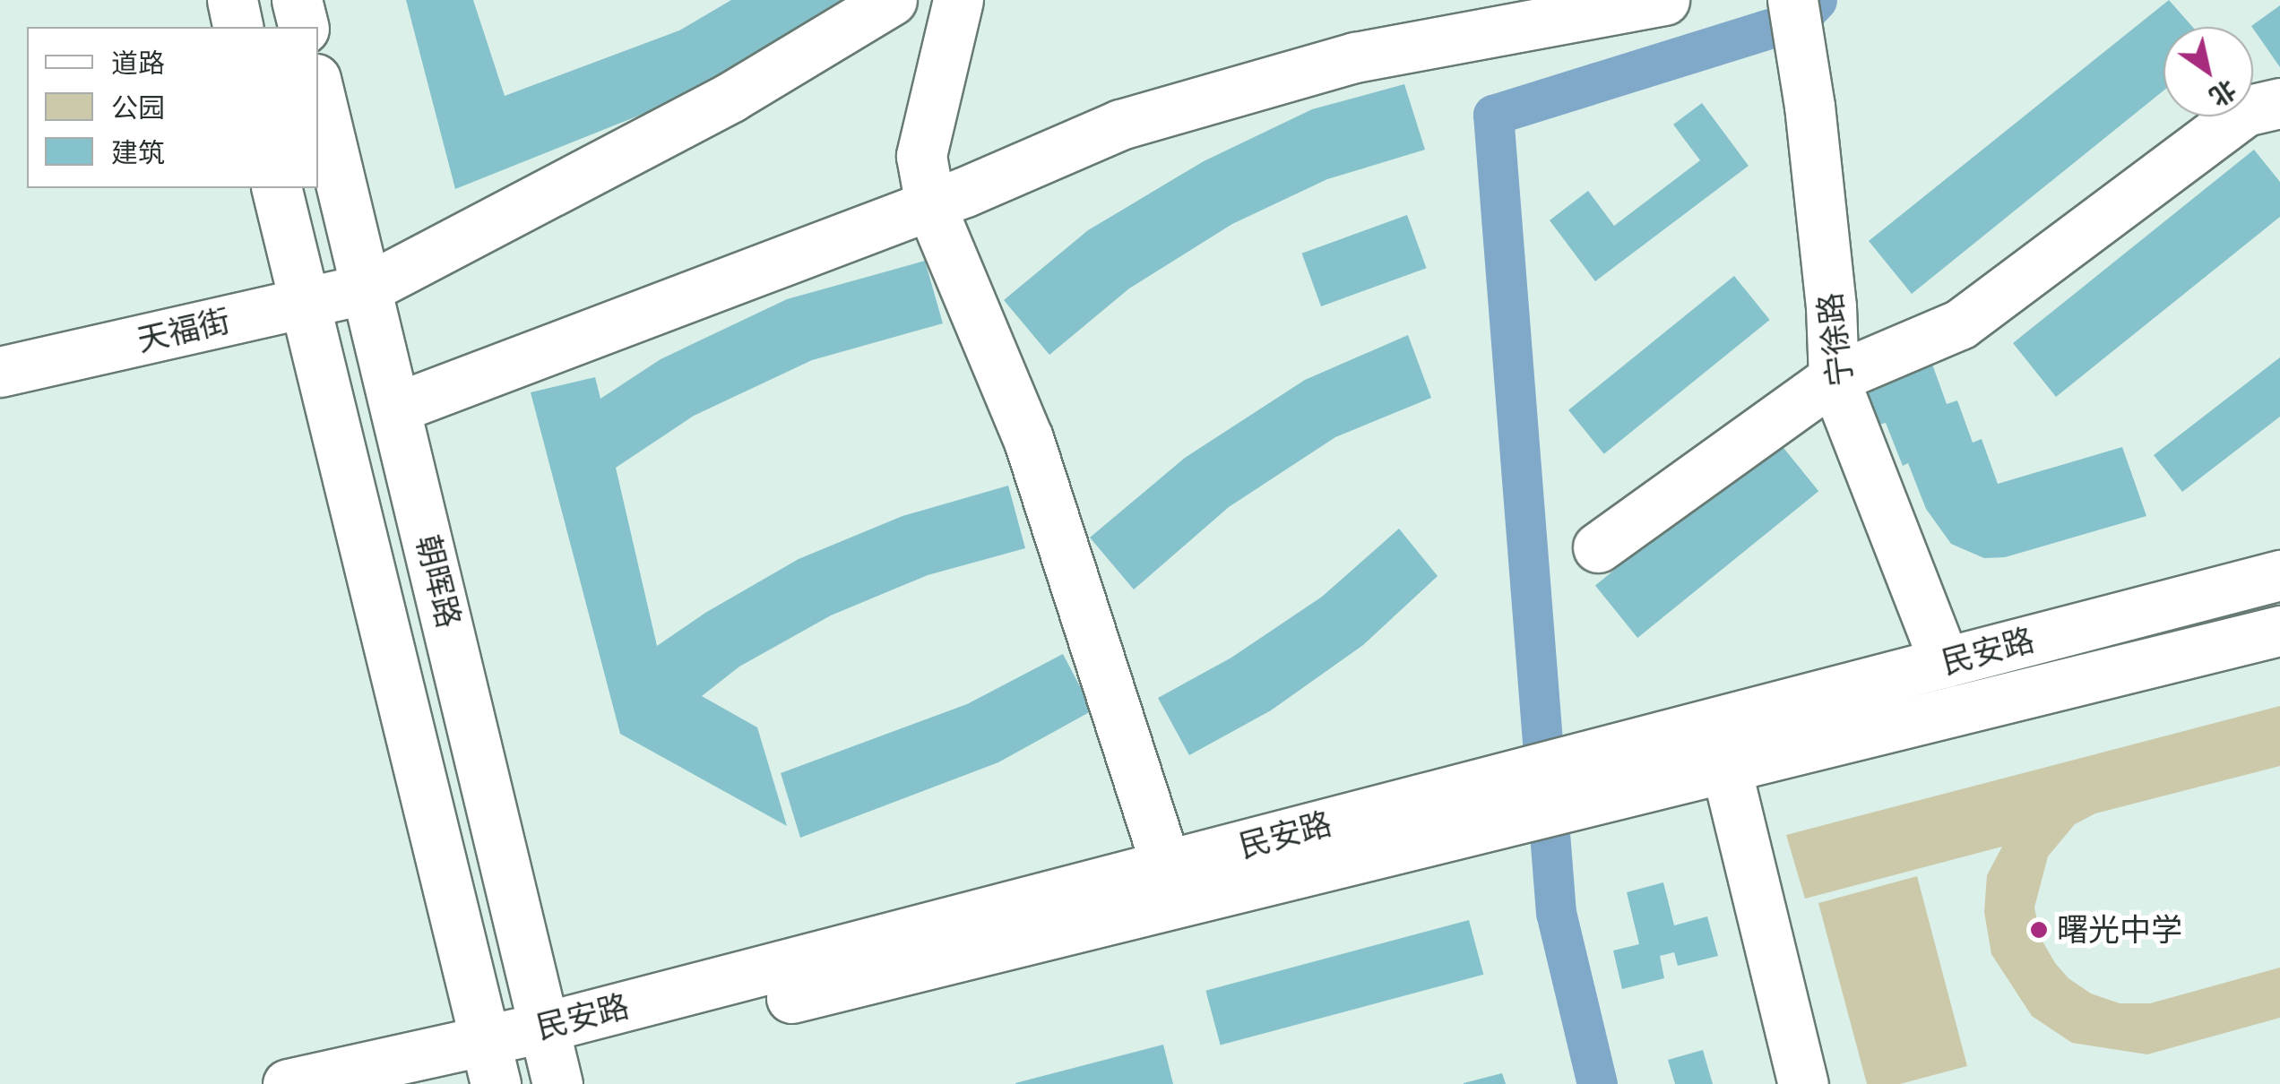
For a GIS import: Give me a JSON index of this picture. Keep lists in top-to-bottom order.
{
  "streets": {
    "main road": [
      "天福街",
      "宁徐路",
      "朝晖路",
      "民安路"
    ]
  },
  "crossings": [
    ["天福街", "朝晖路"],
    ["宁徐路", "民安路"],
    ["朝晖路", "民安路"]
  ],
  "places": ["曙光中学"],
  "legend": ["道路", "公园", "建筑"],
  "north": "bottom right"
}
